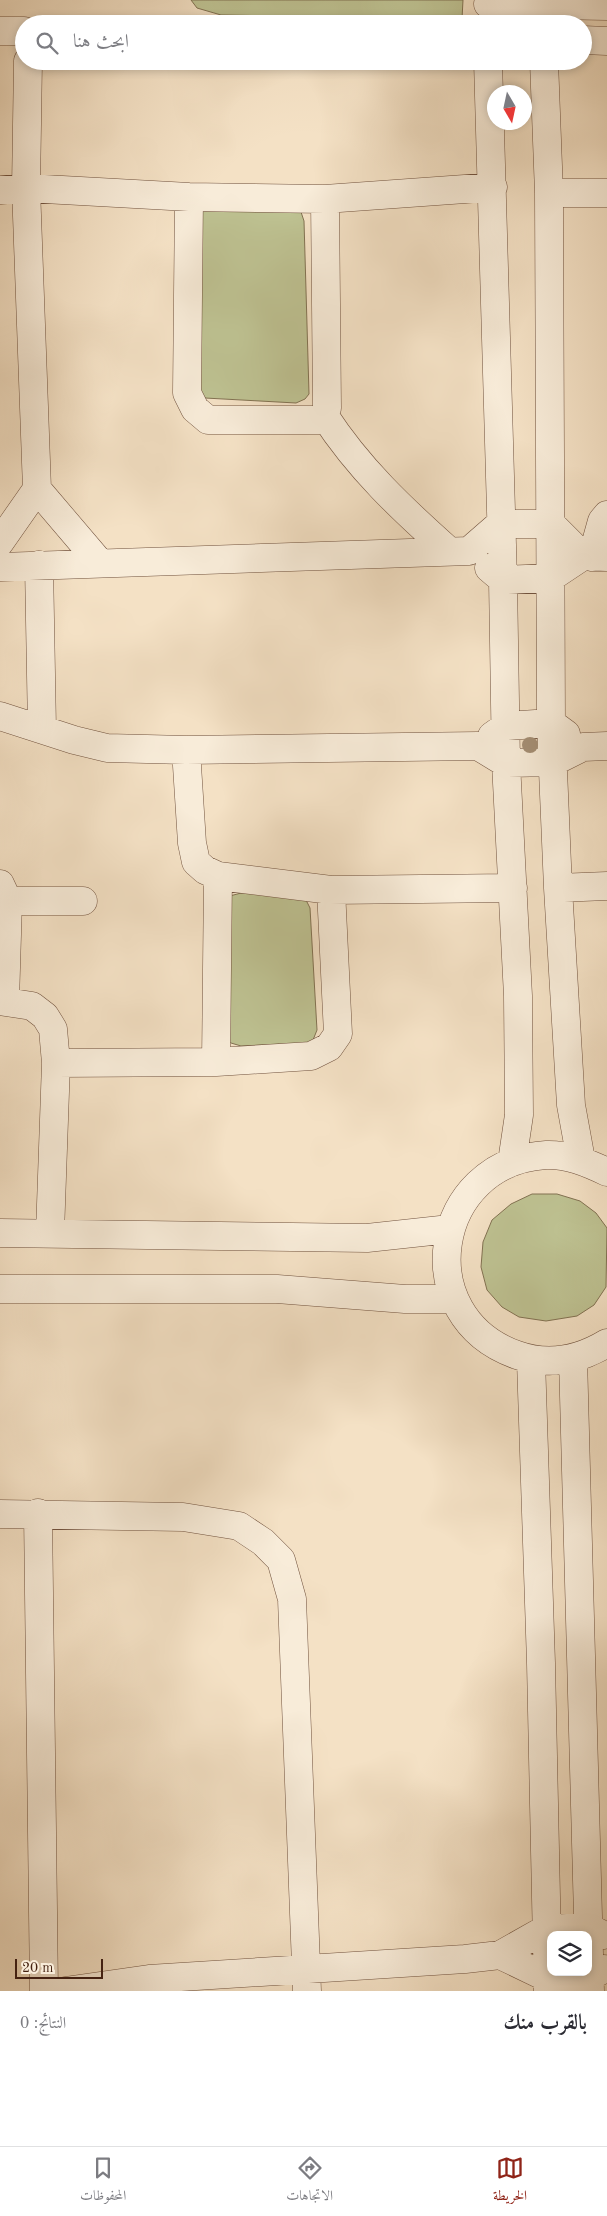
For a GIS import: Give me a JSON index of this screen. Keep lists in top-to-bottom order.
{
  "scale_bar": "20 m",
  "north": "bottom",
  "page": {
    "search": "ابحث هنا",
    "scale": "20 m",
    "heading": ["بالقرب منك", "النتائج: 0"],
    "nav": ["الخريطة", "الاتجاهات", "المحفوظات"]
  }
}
